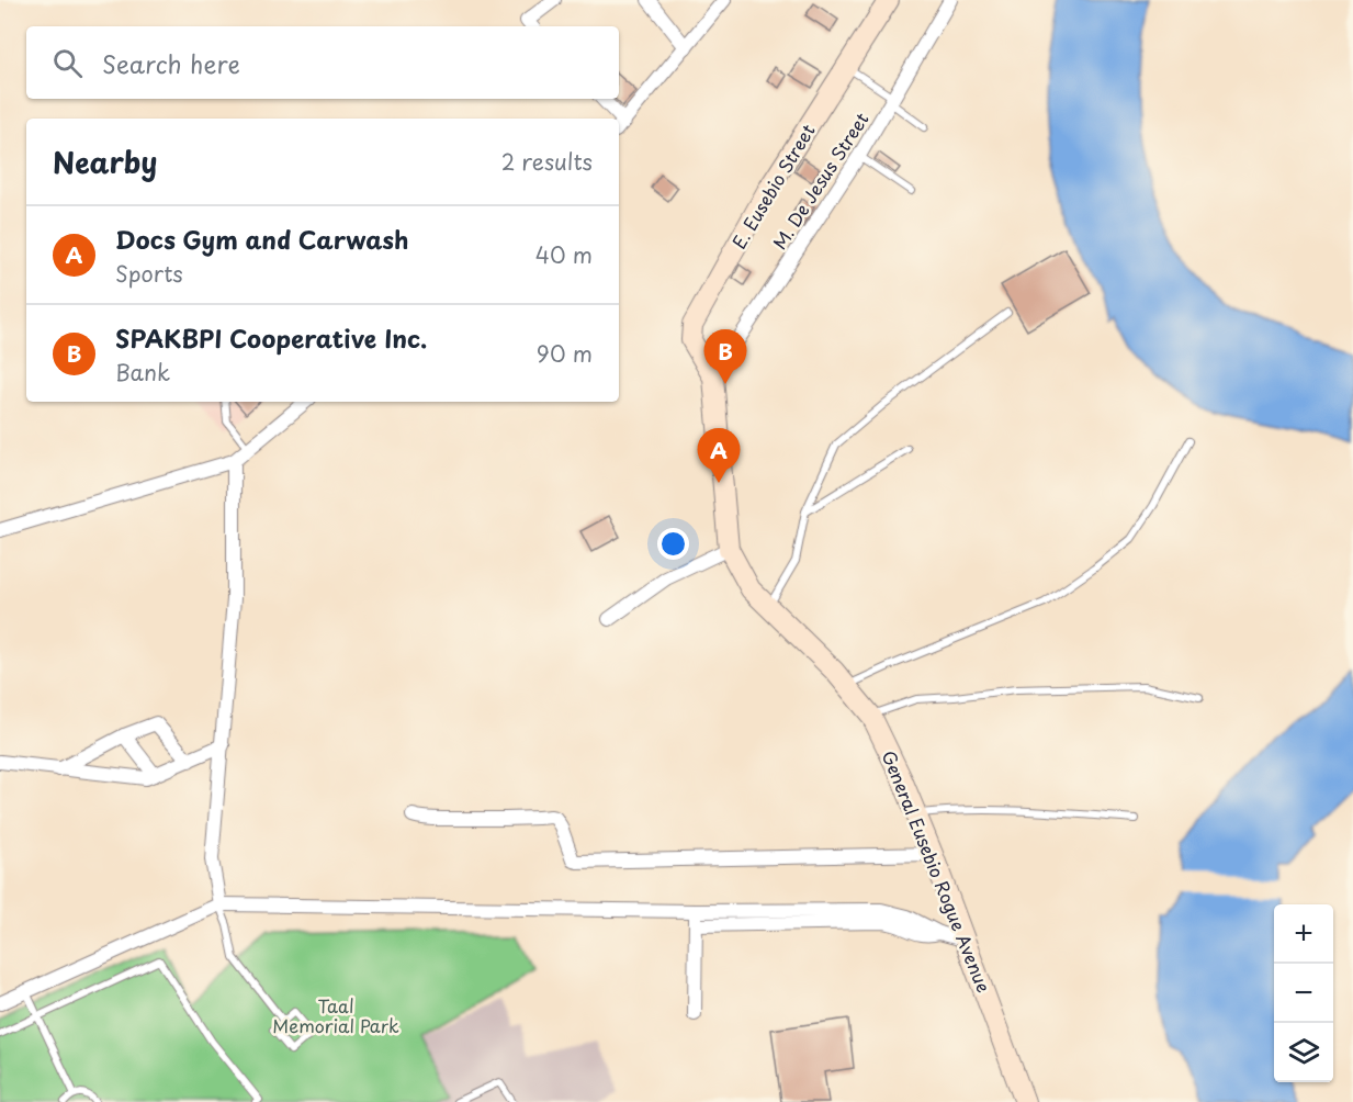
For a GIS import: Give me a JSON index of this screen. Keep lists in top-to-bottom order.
{
  "streets": {
    "main road": ["E. Eusebio Street", "General Eusebio Rogue Avenue"],
    "street": ["M. De Jesus Street"]
  },
  "crossings": [
    ["M. De Jesus Street", "E. Eusebio Street"],
    ["M. De Jesus Street", "General Eusebio Rogue Avenue"],
    ["E. Eusebio Street", "General Eusebio Rogue Avenue"]
  ],
  "parks": ["Taal Memorial Park"],
  "page": {
    "search": "Search here",
    "heading": ["Nearby", "2 results"],
    "list": [
      {
        "mark": "A",
        "name": "Docs Gym and Carwash",
        "note": "Sports",
        "value": "40 m"
      },
      {
        "mark": "B",
        "name": "SPAKBPI Cooperative Inc.",
        "note": "Bank",
        "value": "90 m"
      }
    ],
    "pins": ["B", "A"],
    "map_buttons": ["+", "−"]
  }
}
